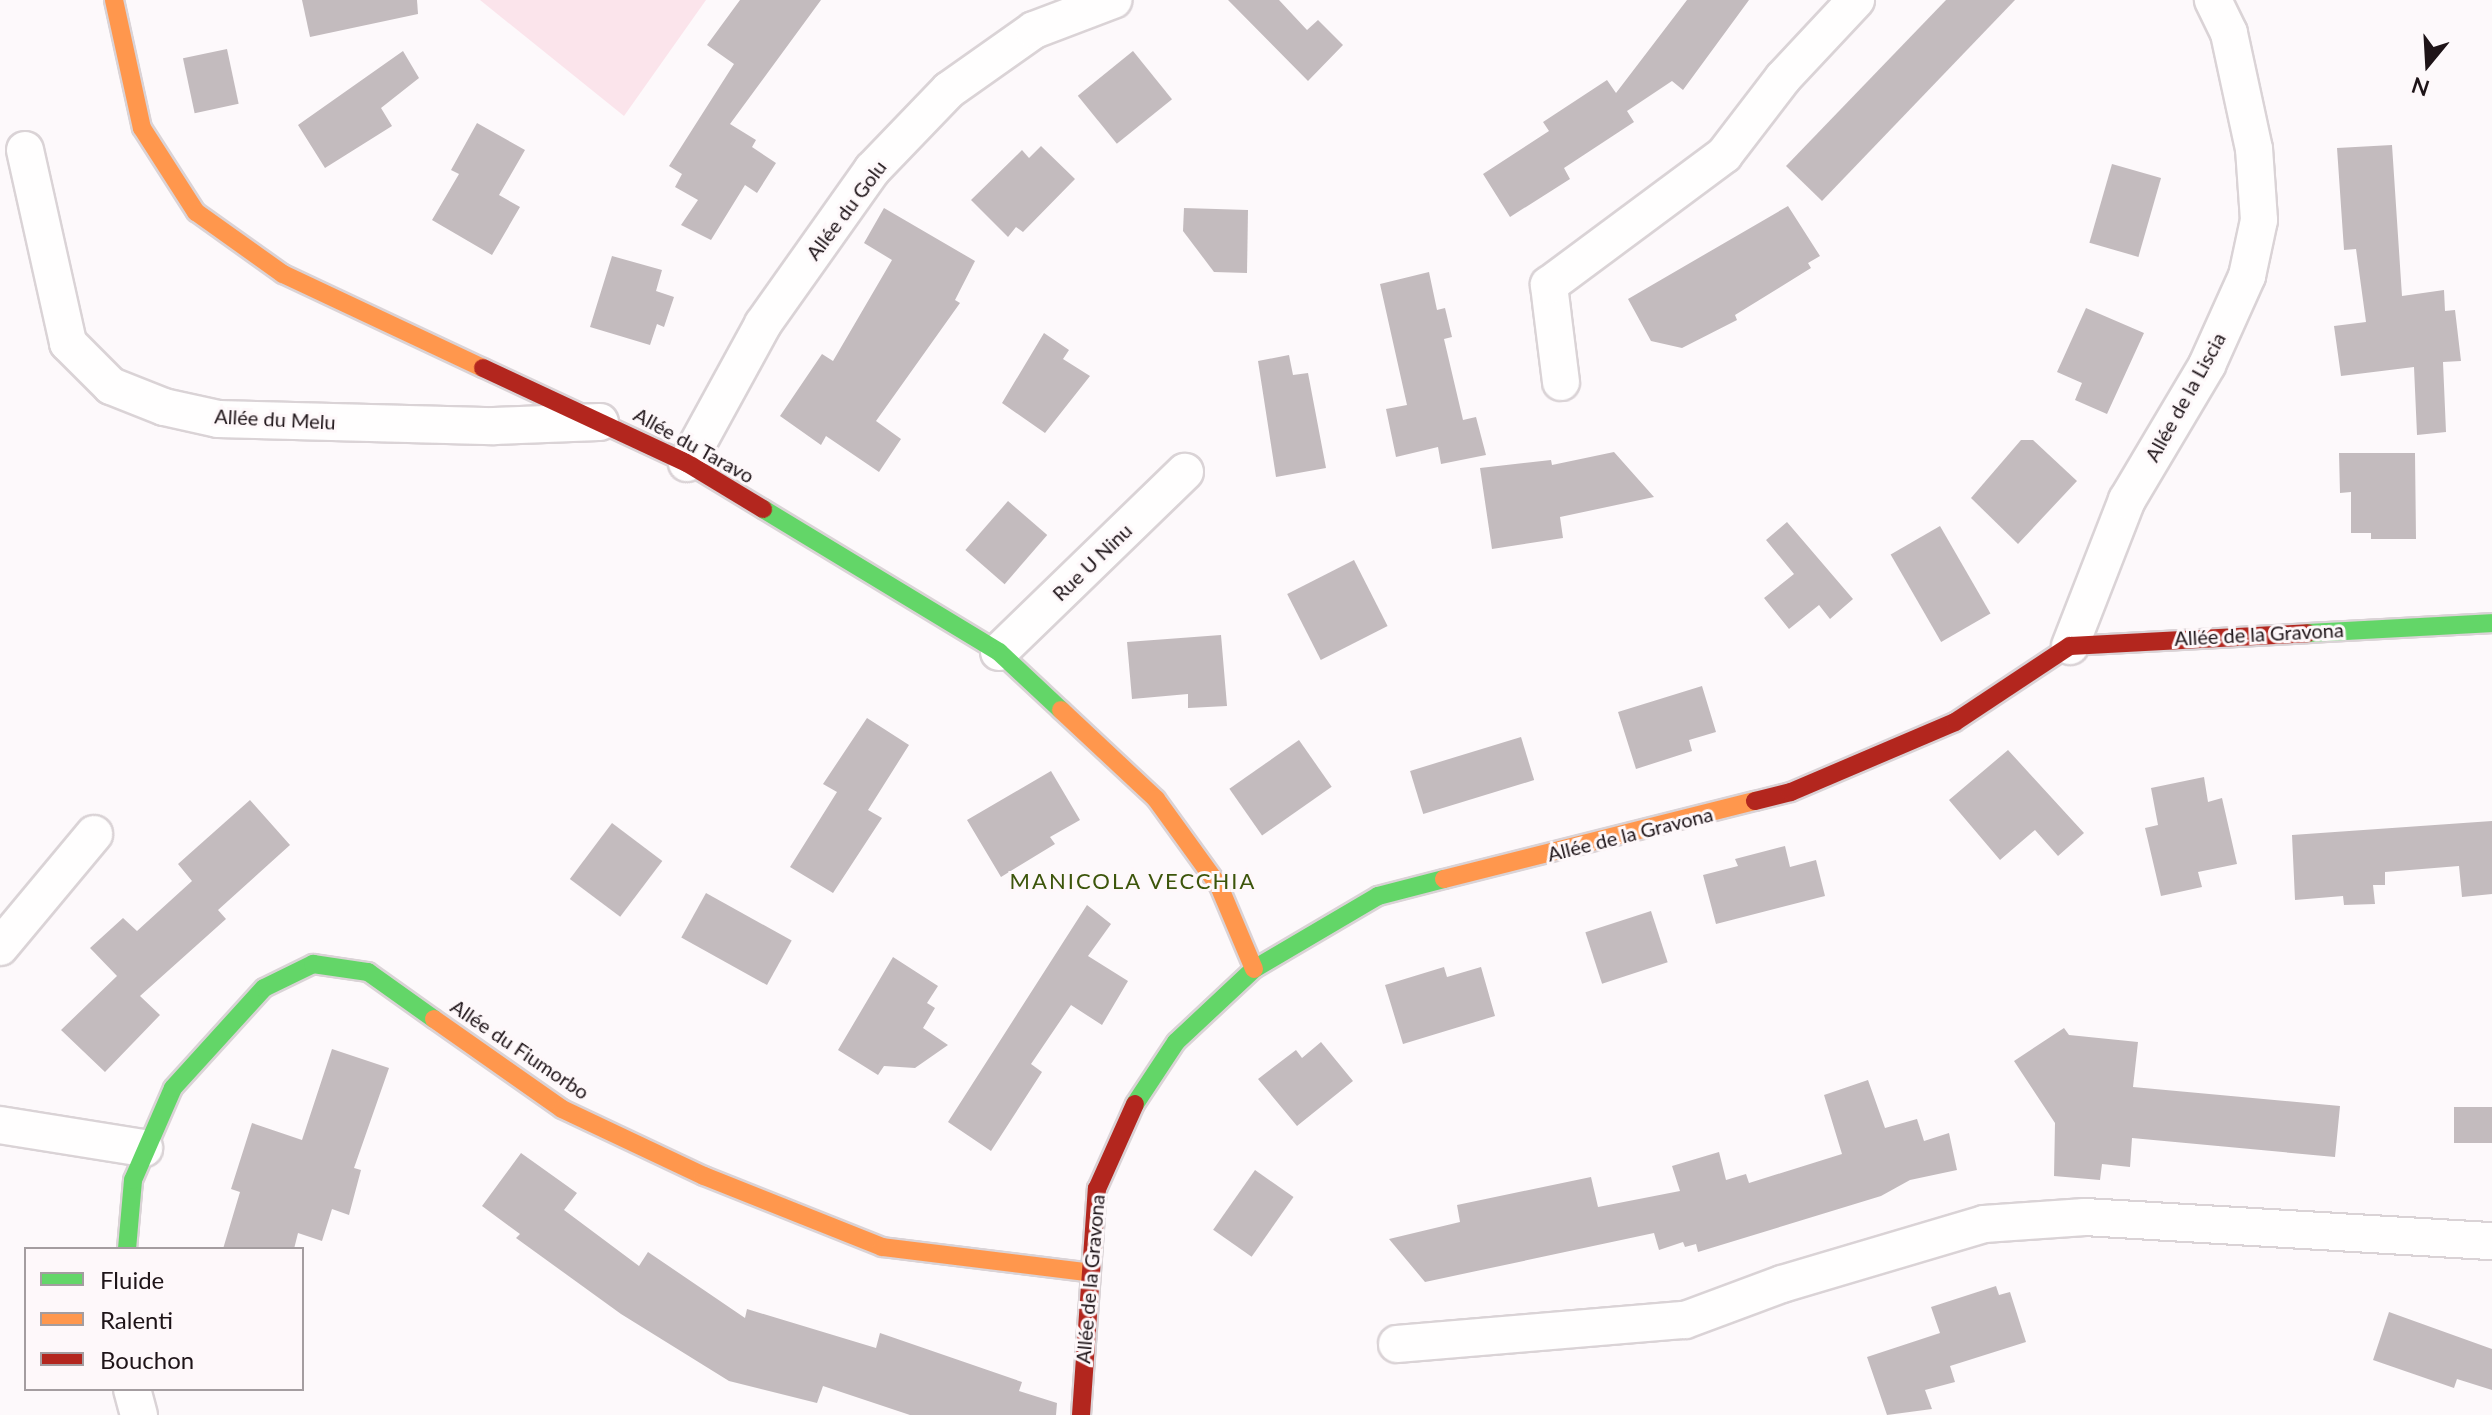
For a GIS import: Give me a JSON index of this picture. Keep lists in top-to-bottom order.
{
  "streets": {
    "street": [
      "Allée du Golu",
      "Allée de la Liscia",
      "Allée du Melu",
      "Allée du Taravo",
      "Rue U Ninu",
      "Allée de la Gravona",
      "Allée du Fiumorbo"
    ]
  },
  "crossings": [
    ["Allée du Golu", "Allée du Taravo"],
    ["Allée de la Liscia", "Allée de la Gravona"],
    ["Allée du Melu", "Allée du Taravo"],
    ["Allée du Taravo", "Rue U Ninu"],
    ["Allée du Taravo", "Allée de la Gravona"],
    ["Allée de la Gravona", "Allée du Fiumorbo"]
  ],
  "districts": ["MANICOLA VECCHIA"],
  "legend": ["Fluide", "Ralenti", "Bouchon"],
  "north": "bottom"
}
